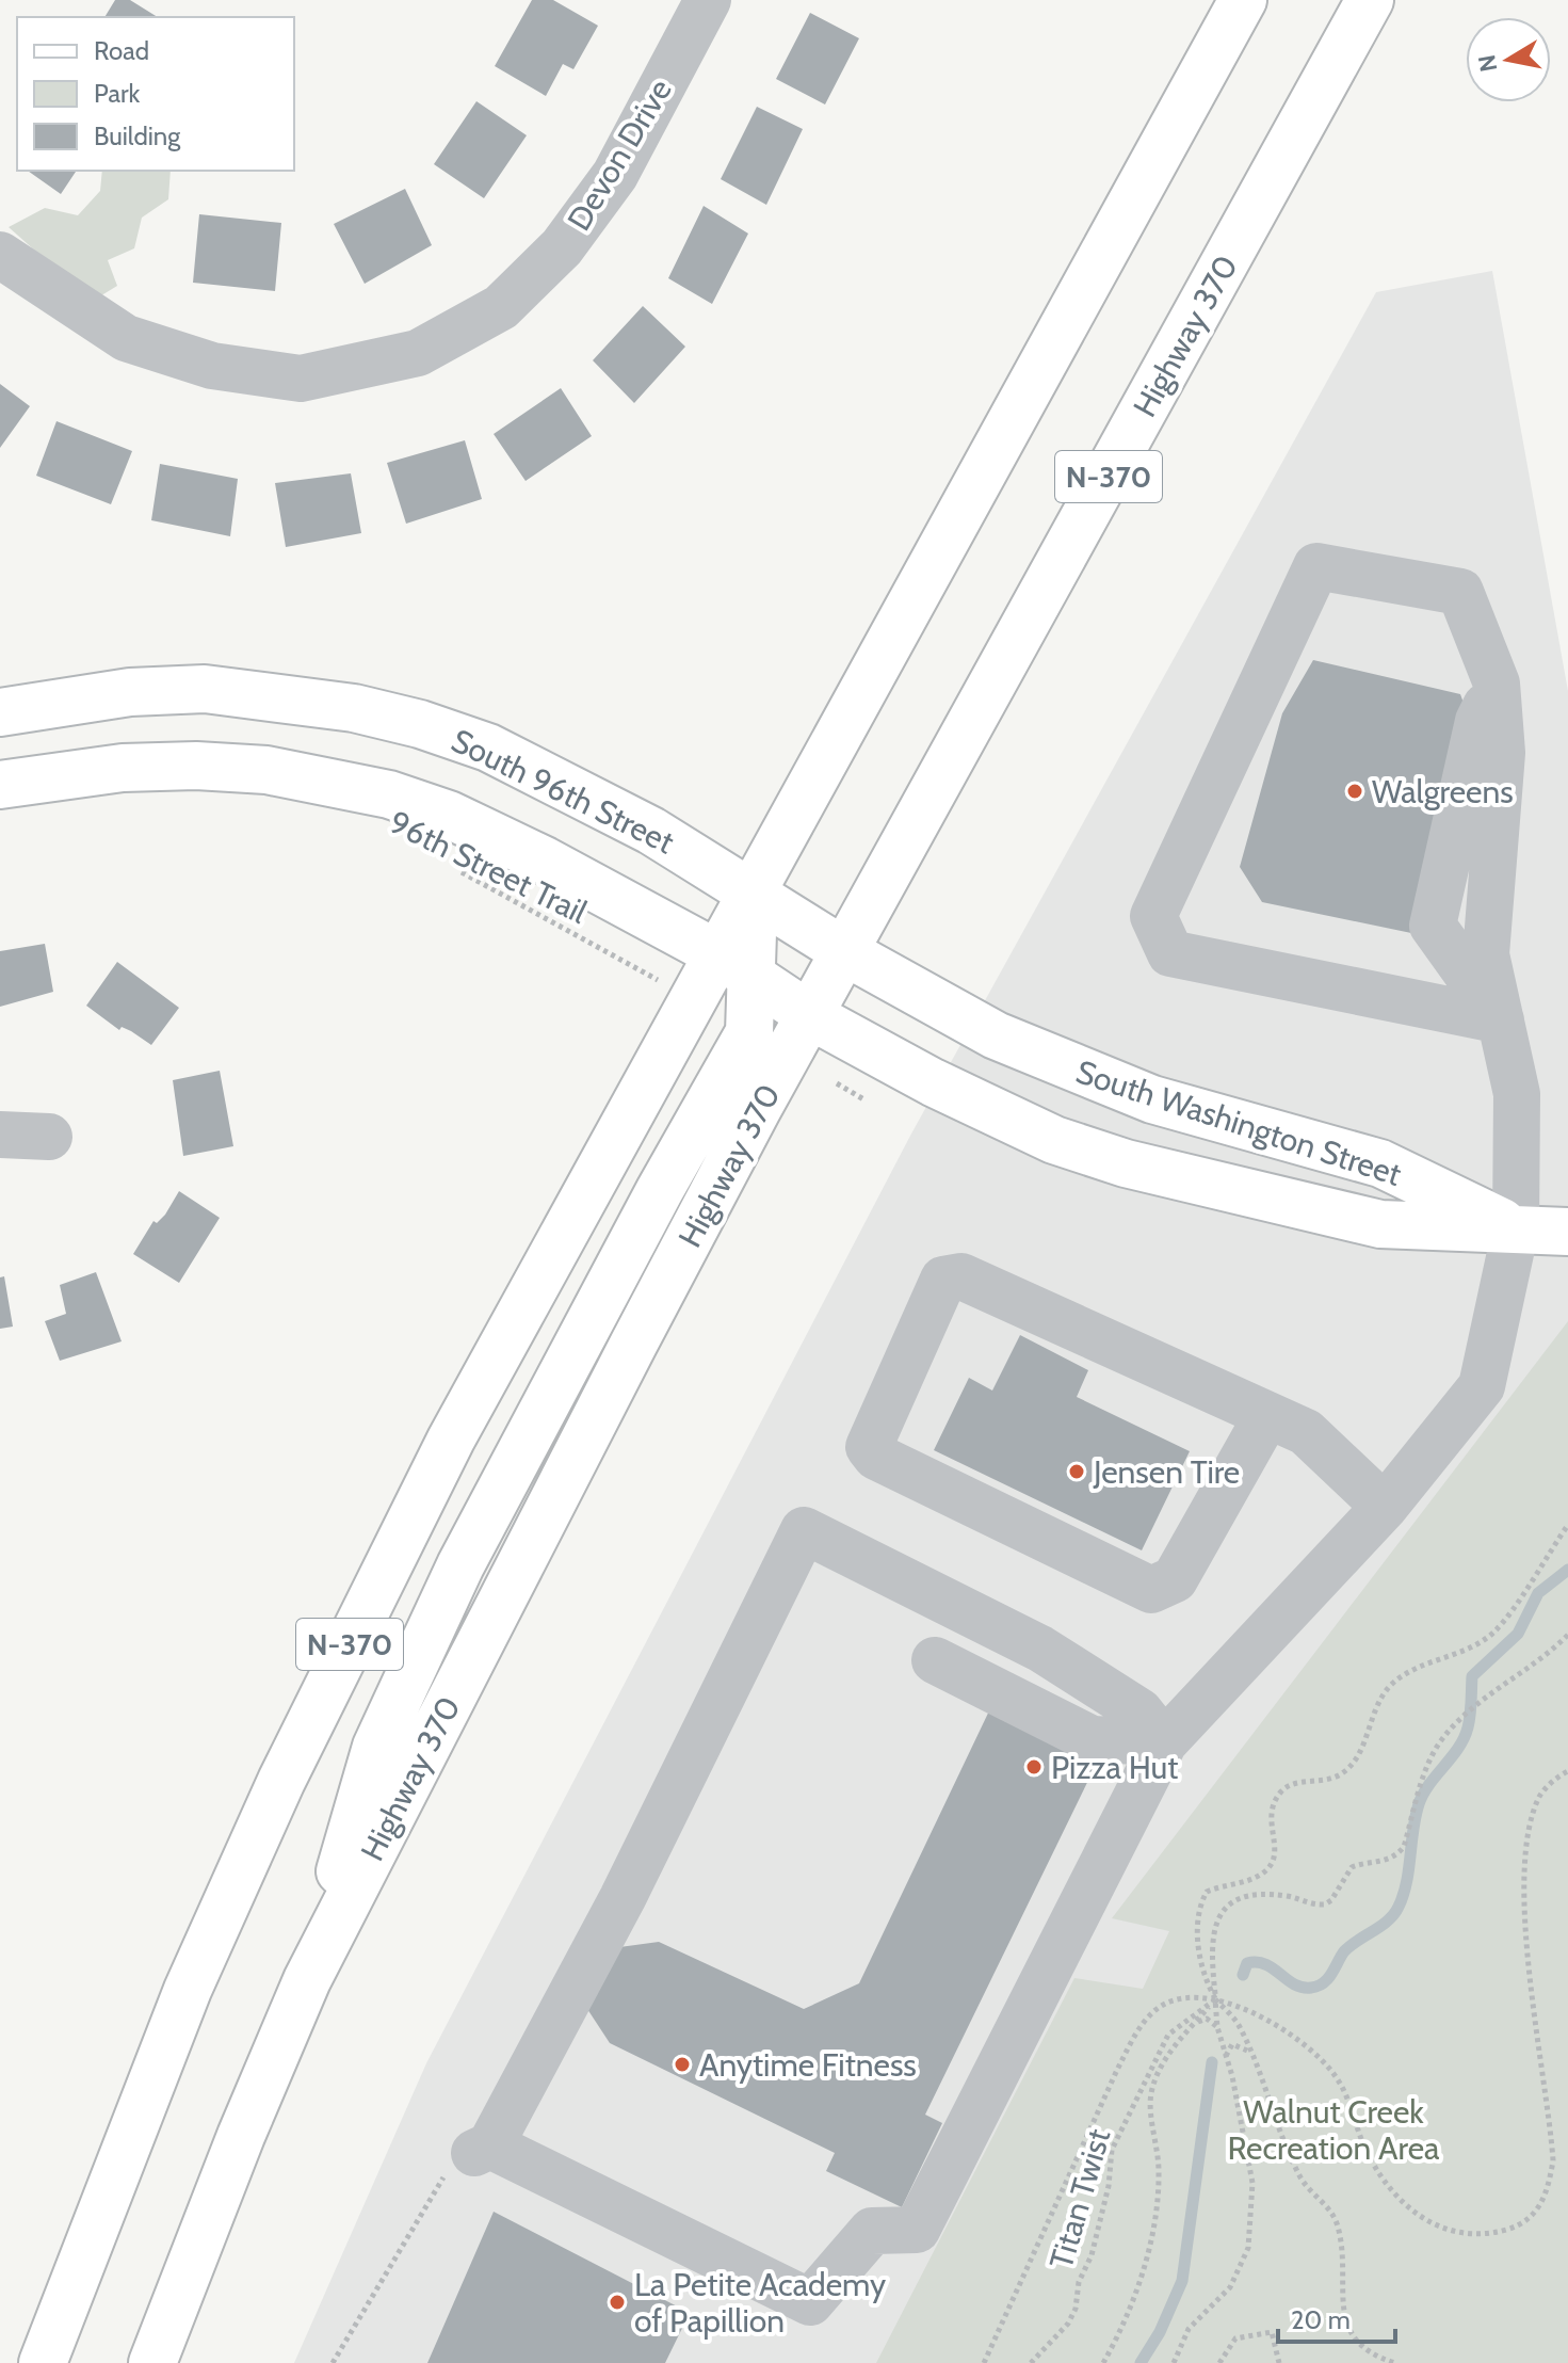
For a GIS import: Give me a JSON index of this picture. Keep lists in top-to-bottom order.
{
  "streets": {
    "main road": [
      "Highway 370",
      "N-370",
      "South 96th Street",
      "South Washington Street"
    ],
    "street": ["Devon Drive"],
    "path": ["96th Street Trail", "Titan Twist"]
  },
  "crossings": [
    ["Highway 370", "South 96th Street"],
    ["Highway 370", "South Washington Street"],
    ["South 96th Street", "South Washington Street"]
  ],
  "parks": ["Walnut Creek Recreation Area"],
  "places": [
    "Walgreens",
    "Jensen Tire",
    "Pizza Hut",
    "Anytime Fitness",
    "La Petite Academy of Papillion"
  ],
  "legend": ["Road", "Park", "Building"],
  "scale_bar": "20 m",
  "north": "left"
}
